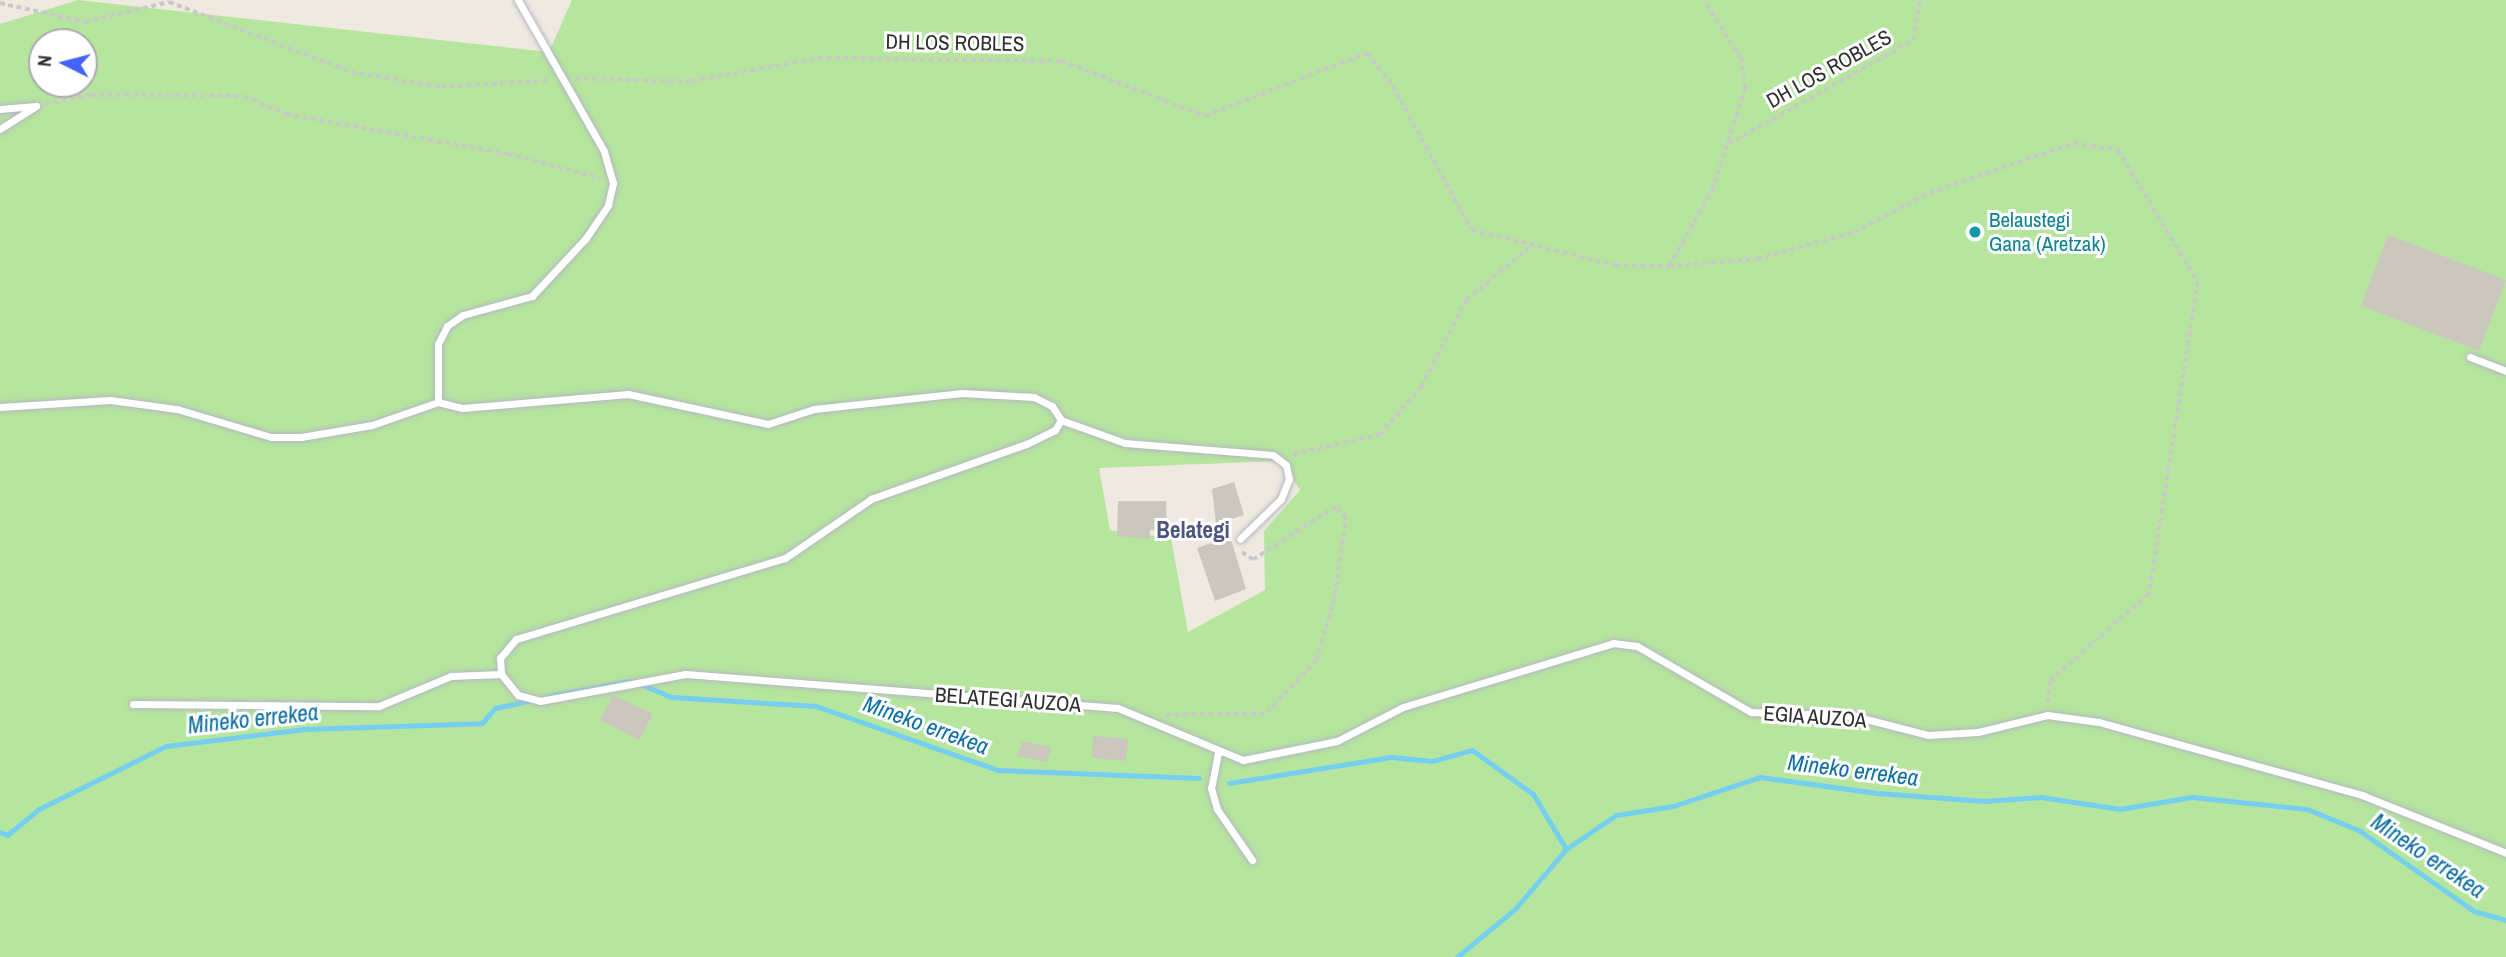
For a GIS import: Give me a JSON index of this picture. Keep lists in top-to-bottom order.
{
  "streets": {
    "lane": ["BELATEGI AUZOA", "EGIA AUZOA"],
    "path": ["DH LOS ROBLES"]
  },
  "crossings": [
    ["BELATEGI AUZOA", "EGIA AUZOA"]
  ],
  "districts": ["Belategi"],
  "water": ["Mineko errekea"],
  "places": ["Belaustegi Gana (Aretzak)"],
  "north": "left"
}
